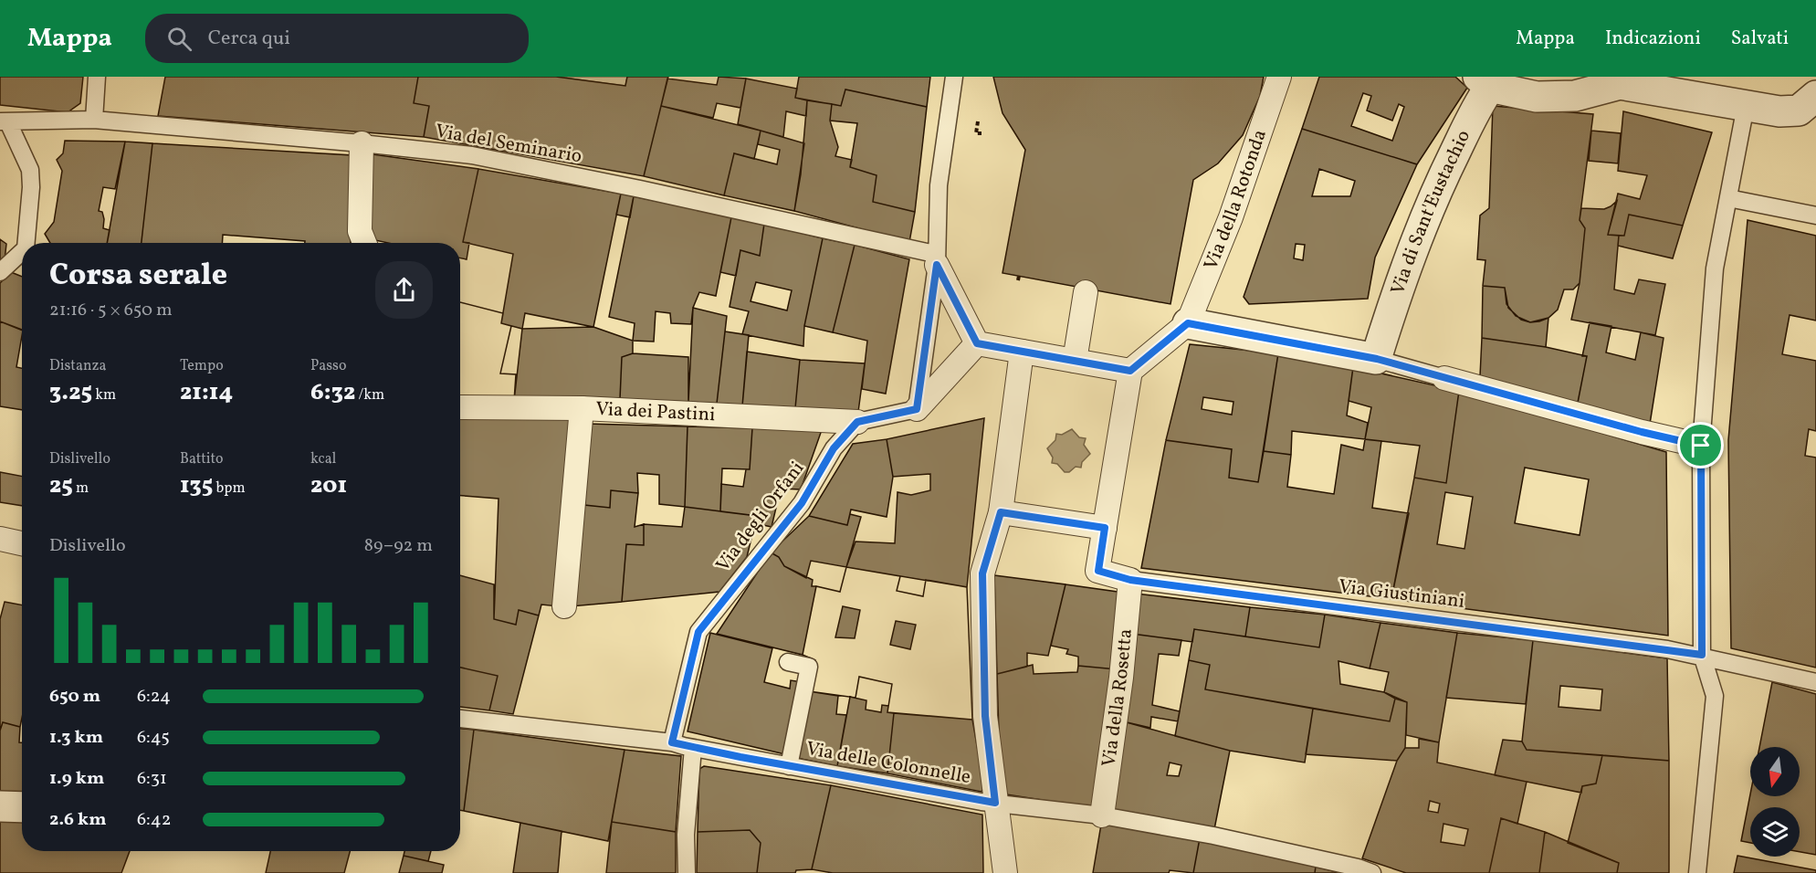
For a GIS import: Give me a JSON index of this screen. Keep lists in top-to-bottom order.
{
  "streets": {
    "street": [
      "Via della Rotonda",
      "Via di Sant'Eustachio",
      "Via dei Pastini",
      "Via della Rosetta"
    ],
    "lane": [
      "Via del Seminario",
      "Via degli Orfani",
      "Via Giustiniani",
      "Via delle Colonnelle"
    ]
  },
  "crossings": [
    ["Via dei Pastini", "Via degli Orfani"],
    ["Via degli Orfani", "Via delle Colonnelle"],
    ["Via Giustiniani", "Via della Rosetta"],
    ["Via della Rosetta", "Via delle Colonnelle"]
  ],
  "north": "bottom",
  "page": {
    "header": "Mappa",
    "search": "Cerca qui",
    "nav": ["Mappa", "Indicazioni", "Salvati"],
    "heading": ["Corsa serale", "21:16 · 5 × 650 m"],
    "stats": [
      ["Distanza", "3.25 km"],
      ["Tempo", "21:14"],
      ["Passo", "6:32 /km"],
      ["Dislivello", "25 m"],
      ["Battito", "135 bpm"],
      ["kcal", "201"]
    ],
    "chart": ["Dislivello", "89–92 m"],
    "list": [
      {
        "name": "650 m",
        "note": "6:24"
      },
      {
        "name": "1.3 km",
        "note": "6:45"
      },
      {
        "name": "1.9 km",
        "note": "6:31"
      },
      {
        "name": "2.6 km",
        "note": "6:42"
      }
    ]
  }
}
